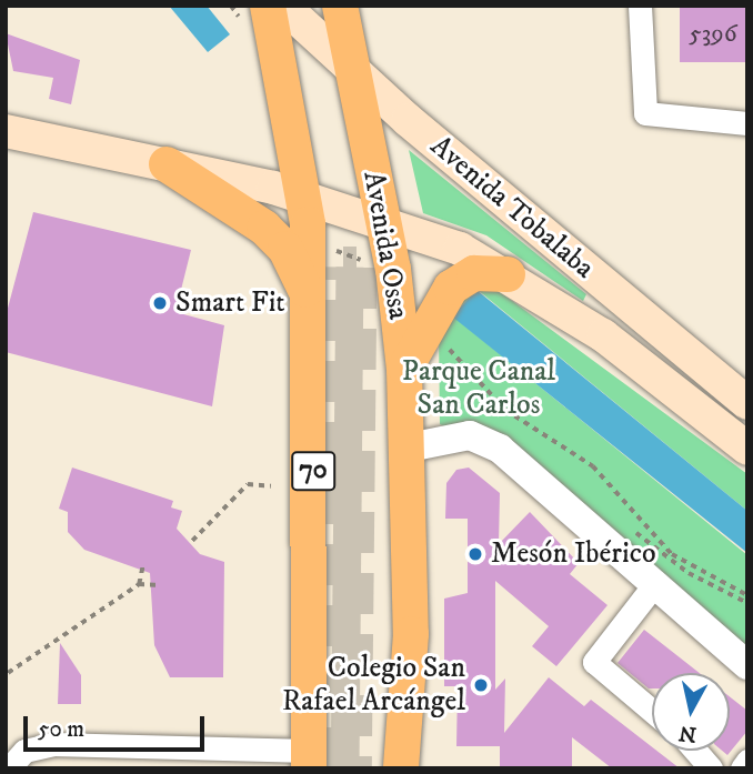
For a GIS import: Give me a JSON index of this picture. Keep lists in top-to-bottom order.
{
  "streets": {
    "main road": ["Avenida Tobalaba", "Avenida Ossa", "70"]
  },
  "crossings": [
    ["Avenida Tobalaba", "Avenida Ossa"],
    ["Avenida Tobalaba", "70"]
  ],
  "parks": ["Parque Canal San Carlos"],
  "places": ["Smart Fit", "Mesón Ibérico", "Colegio San Rafael Arcángel"],
  "house_numbers": ["5396"],
  "scale_bar": "50 m",
  "north": "bottom"
}
